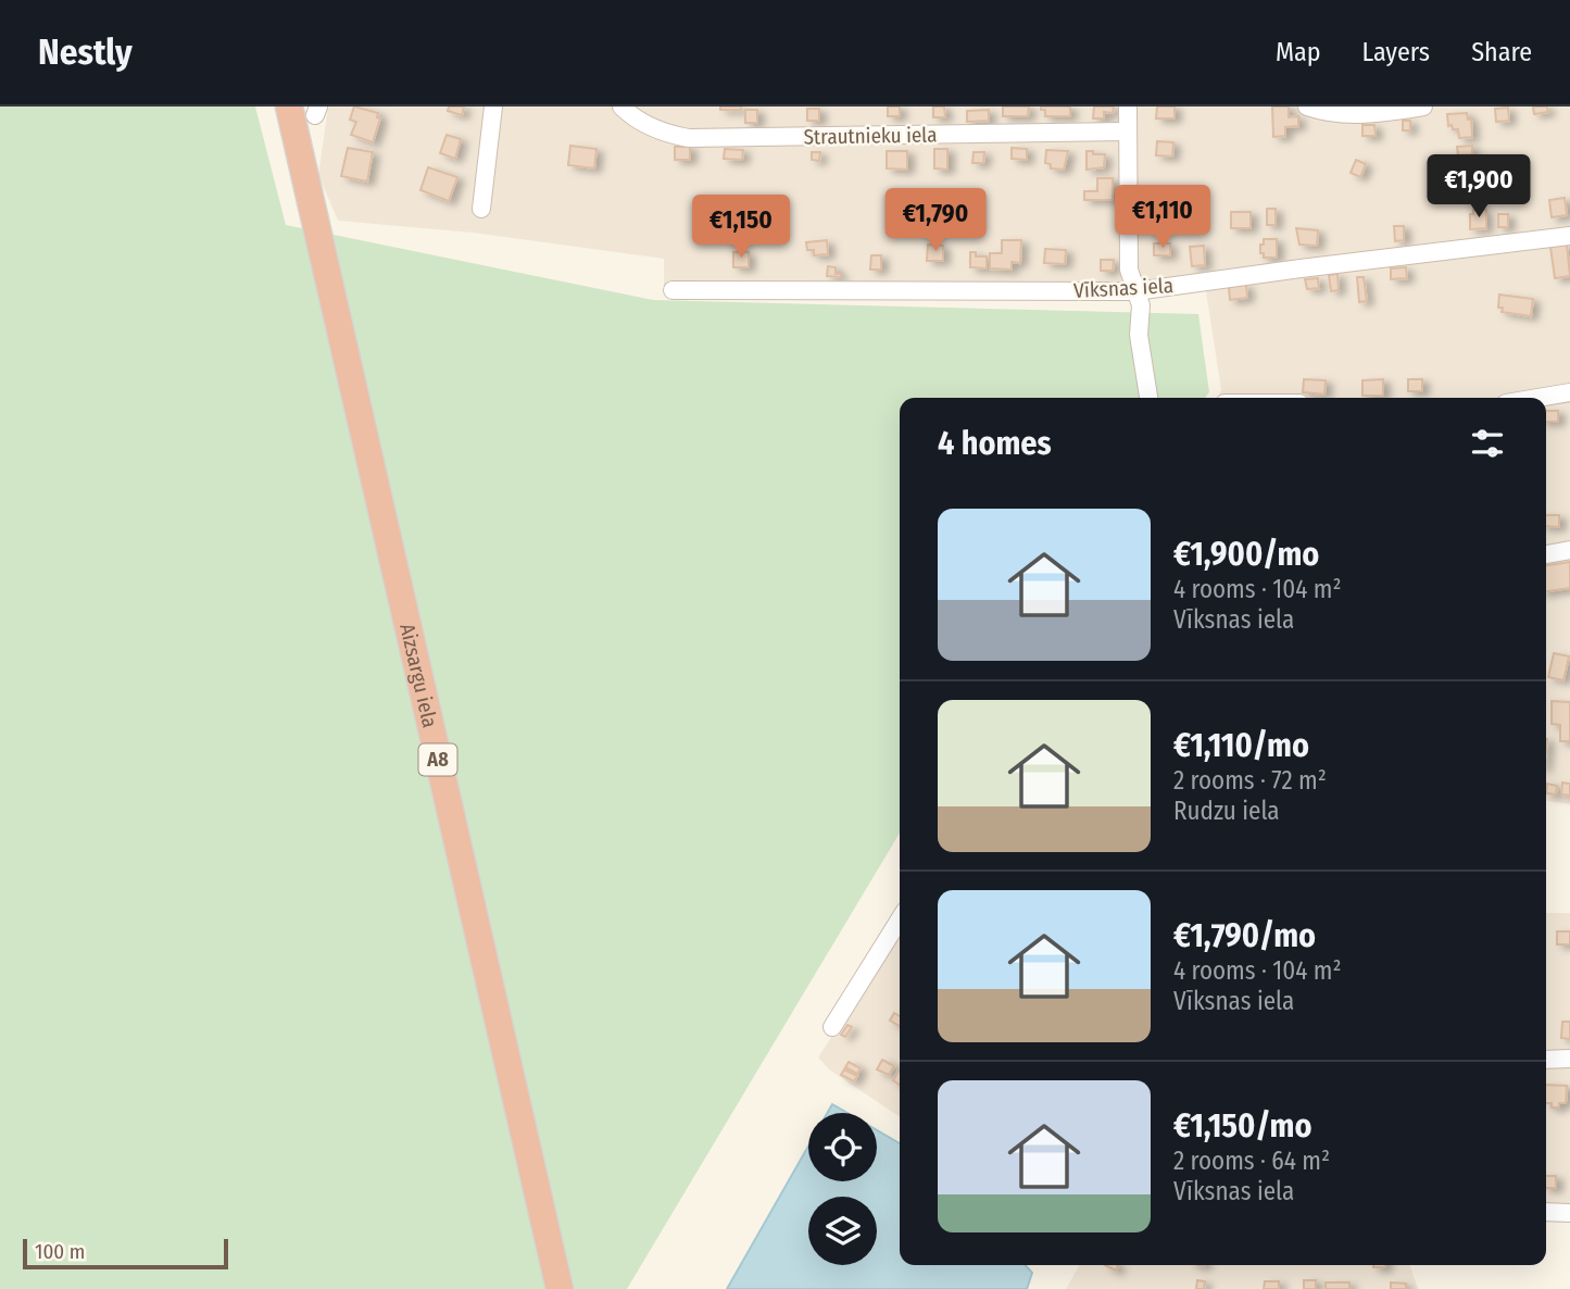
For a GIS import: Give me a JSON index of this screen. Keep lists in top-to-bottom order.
{
  "streets": {
    "highway": ["Aizsargu iela", "A8"],
    "street": ["Strautnieku iela", "Vīksnas iela"]
  },
  "scale_bar": "100 m",
  "page": {
    "header": "Nestly",
    "nav": ["Map", "Layers", "Share"],
    "price": [
      "€1,900",
      "€1,110",
      "€1,790",
      "€1,150"
    ],
    "heading": "4 homes",
    "list": [
      {
        "name": "€1,900/mo",
        "note": "4 rooms · 104 m² · Vīksnas iela"
      },
      {
        "name": "€1,110/mo",
        "note": "2 rooms · 72 m² · Rudzu iela"
      },
      {
        "name": "€1,790/mo",
        "note": "4 rooms · 104 m² · Vīksnas iela"
      },
      {
        "name": "€1,150/mo",
        "note": "2 rooms · 64 m² · Vīksnas iela"
      }
    ],
    "scale": "100 m"
  }
}
